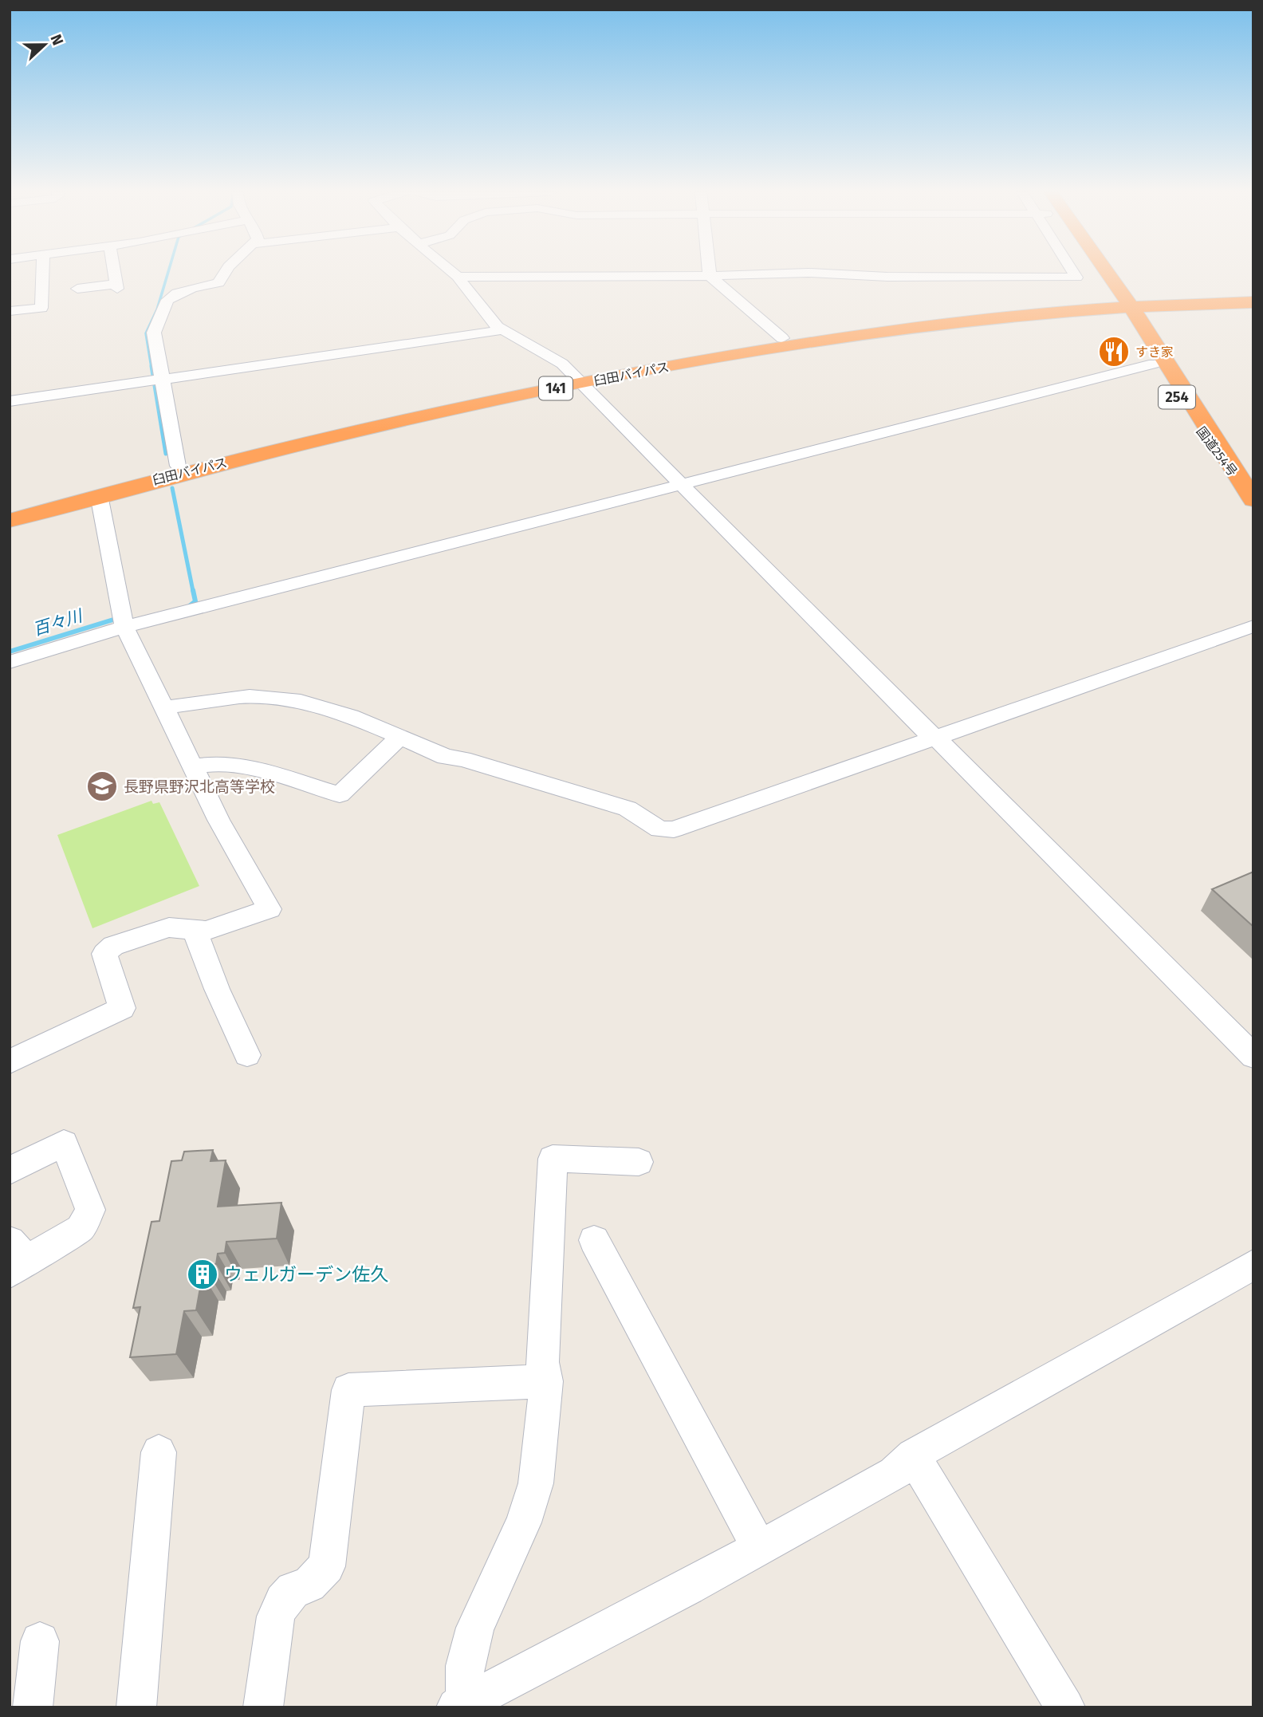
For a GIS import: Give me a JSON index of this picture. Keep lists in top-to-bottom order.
{
  "streets": {
    "highway": [
      "臼田バイパス",
      "141",
      "254",
      "国道254号"
    ]
  },
  "crossings": [
    ["臼田バイパス", "141"],
    ["臼田バイパス", "国道254号"],
    ["141", "国道254号"]
  ],
  "water": ["百々川"],
  "places": {
    "restaurant": ["すき家"],
    "school or university": ["長野県野沢北高等学校"],
    "building": ["ウェルガーデン佐久"]
  },
  "north": "right"
}
